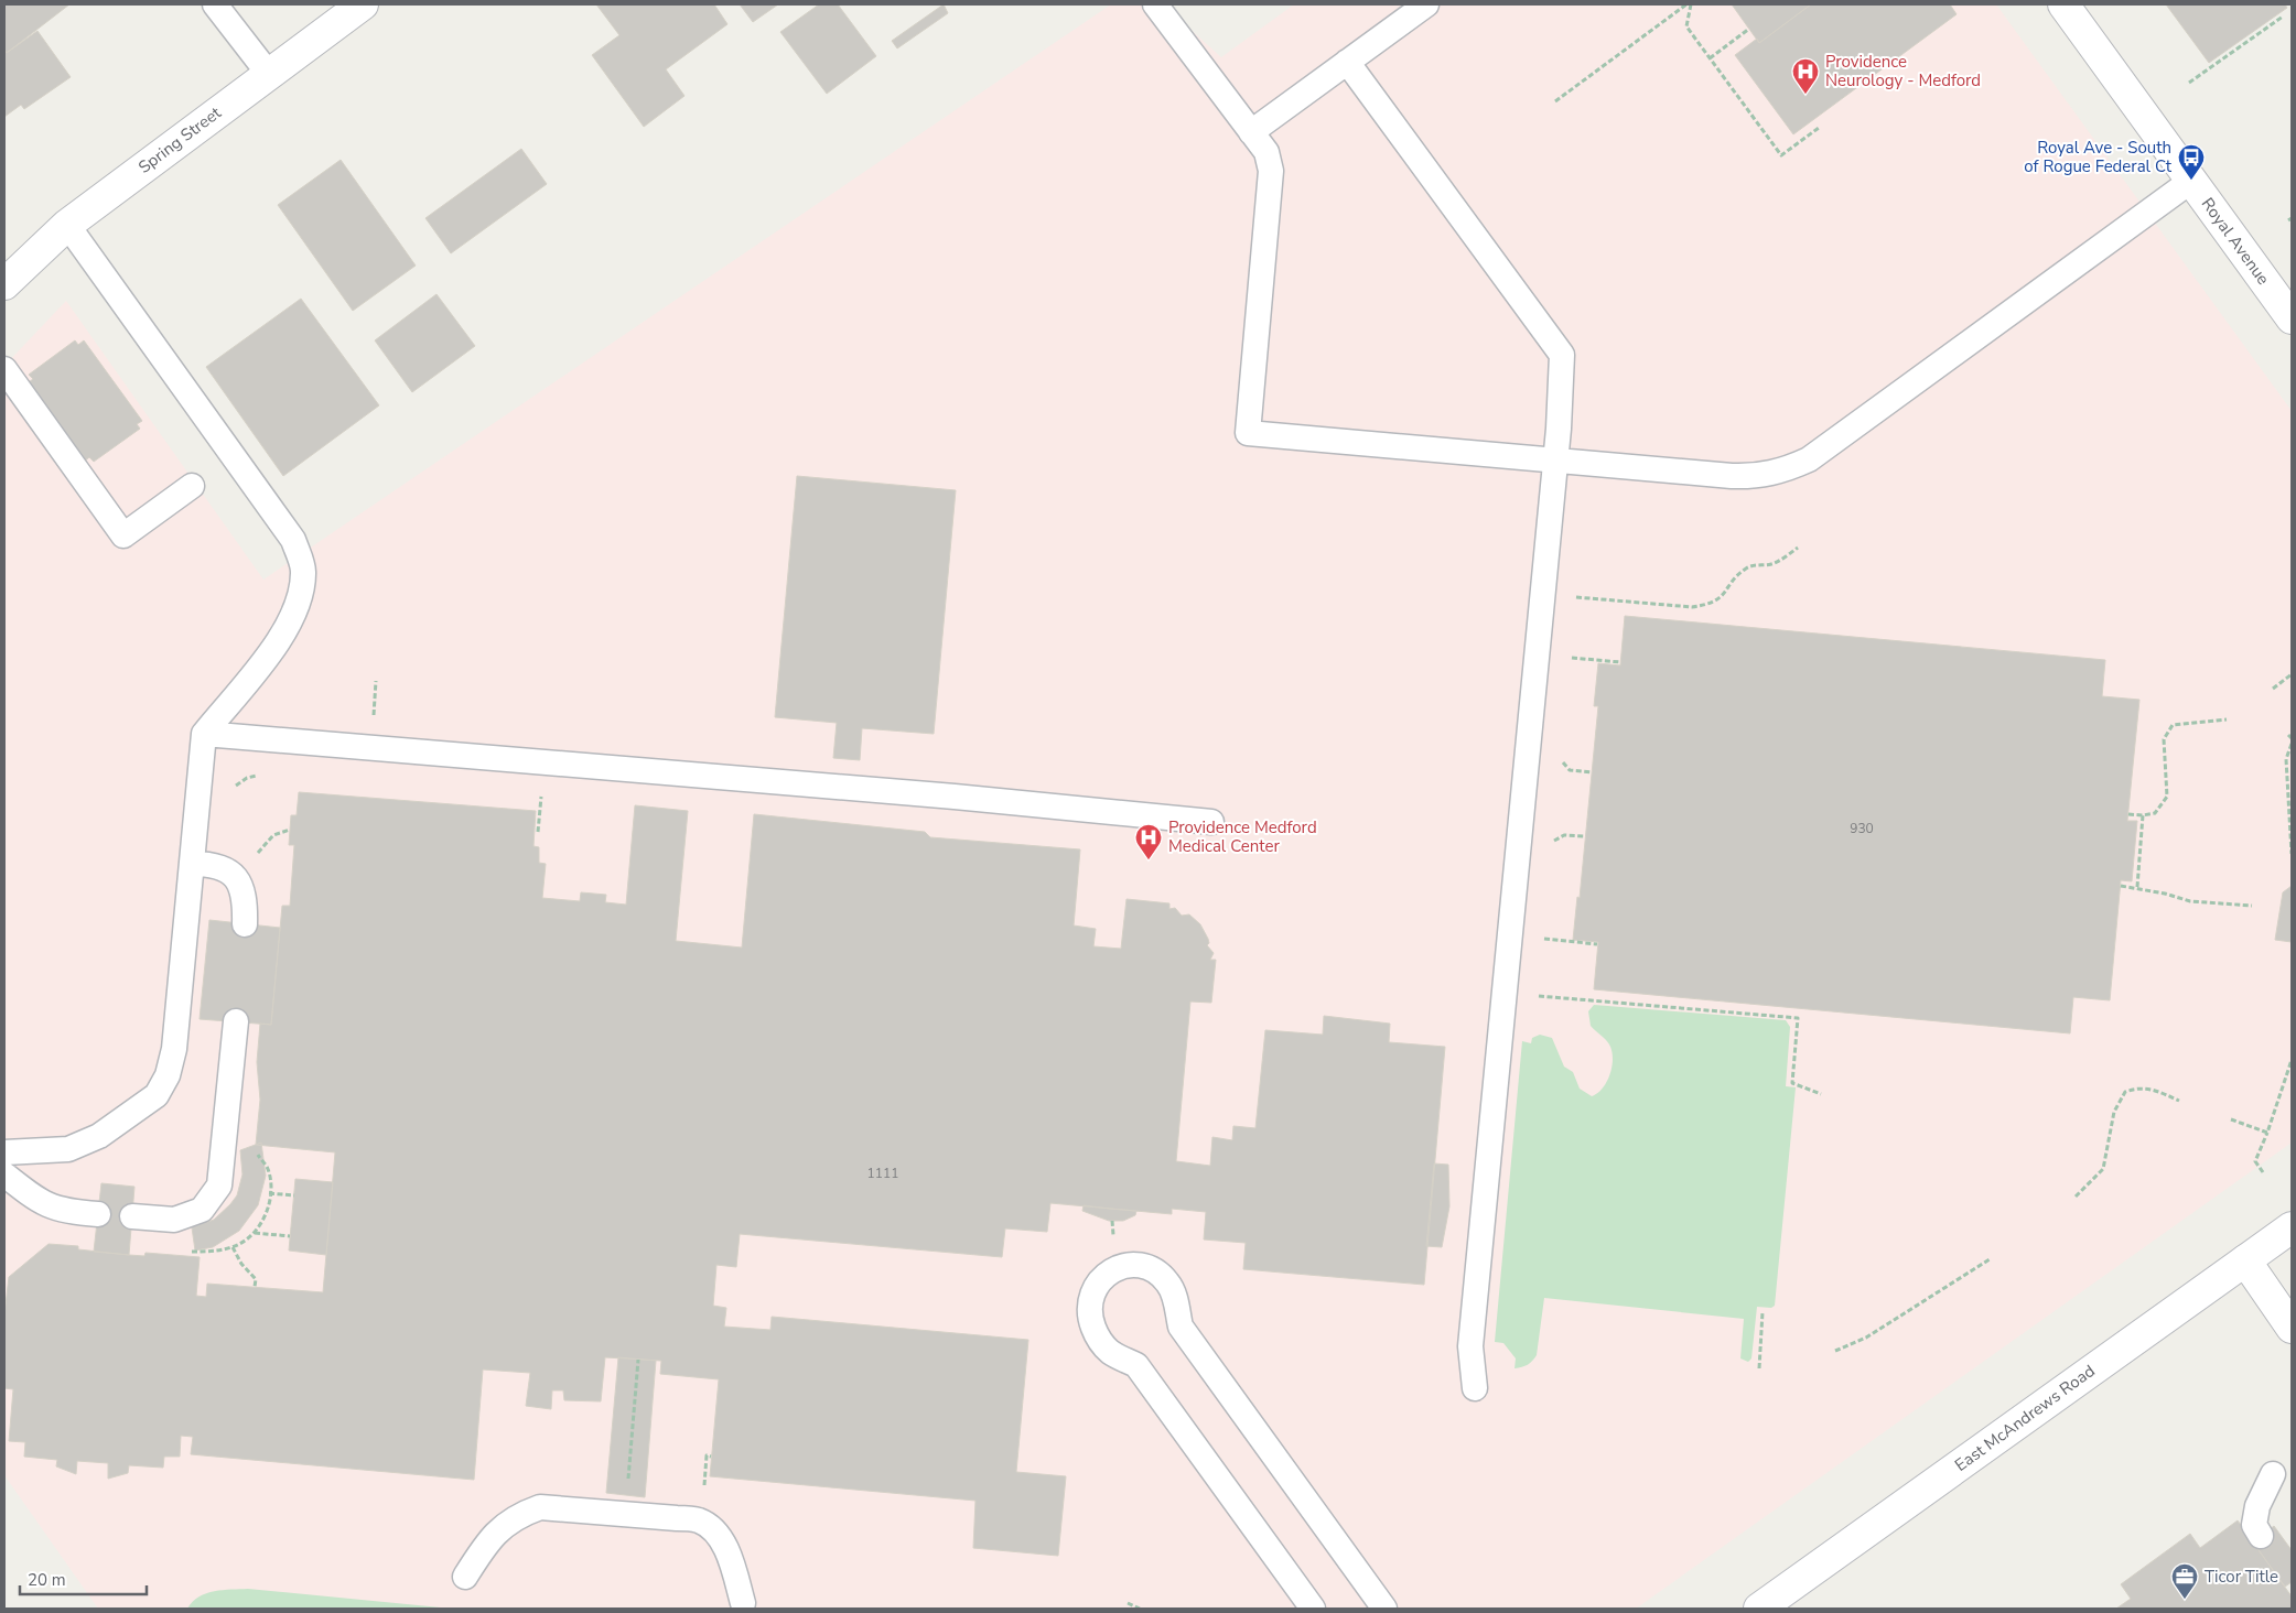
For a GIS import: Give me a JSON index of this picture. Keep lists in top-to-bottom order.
{
  "streets": {
    "street": ["Spring Street", "Royal Avenue", "East McAndrews Road"]
  },
  "places": {
    "hospital": ["Providence Neurology - Medford", "Providence Medford Medical Center"],
    "bus stop": ["Royal Ave - South of Rogue Federal Ct"],
    "office": ["Ticor Title"]
  },
  "house_numbers": ["930", "1111"],
  "scale_bar": "20 m"
}
